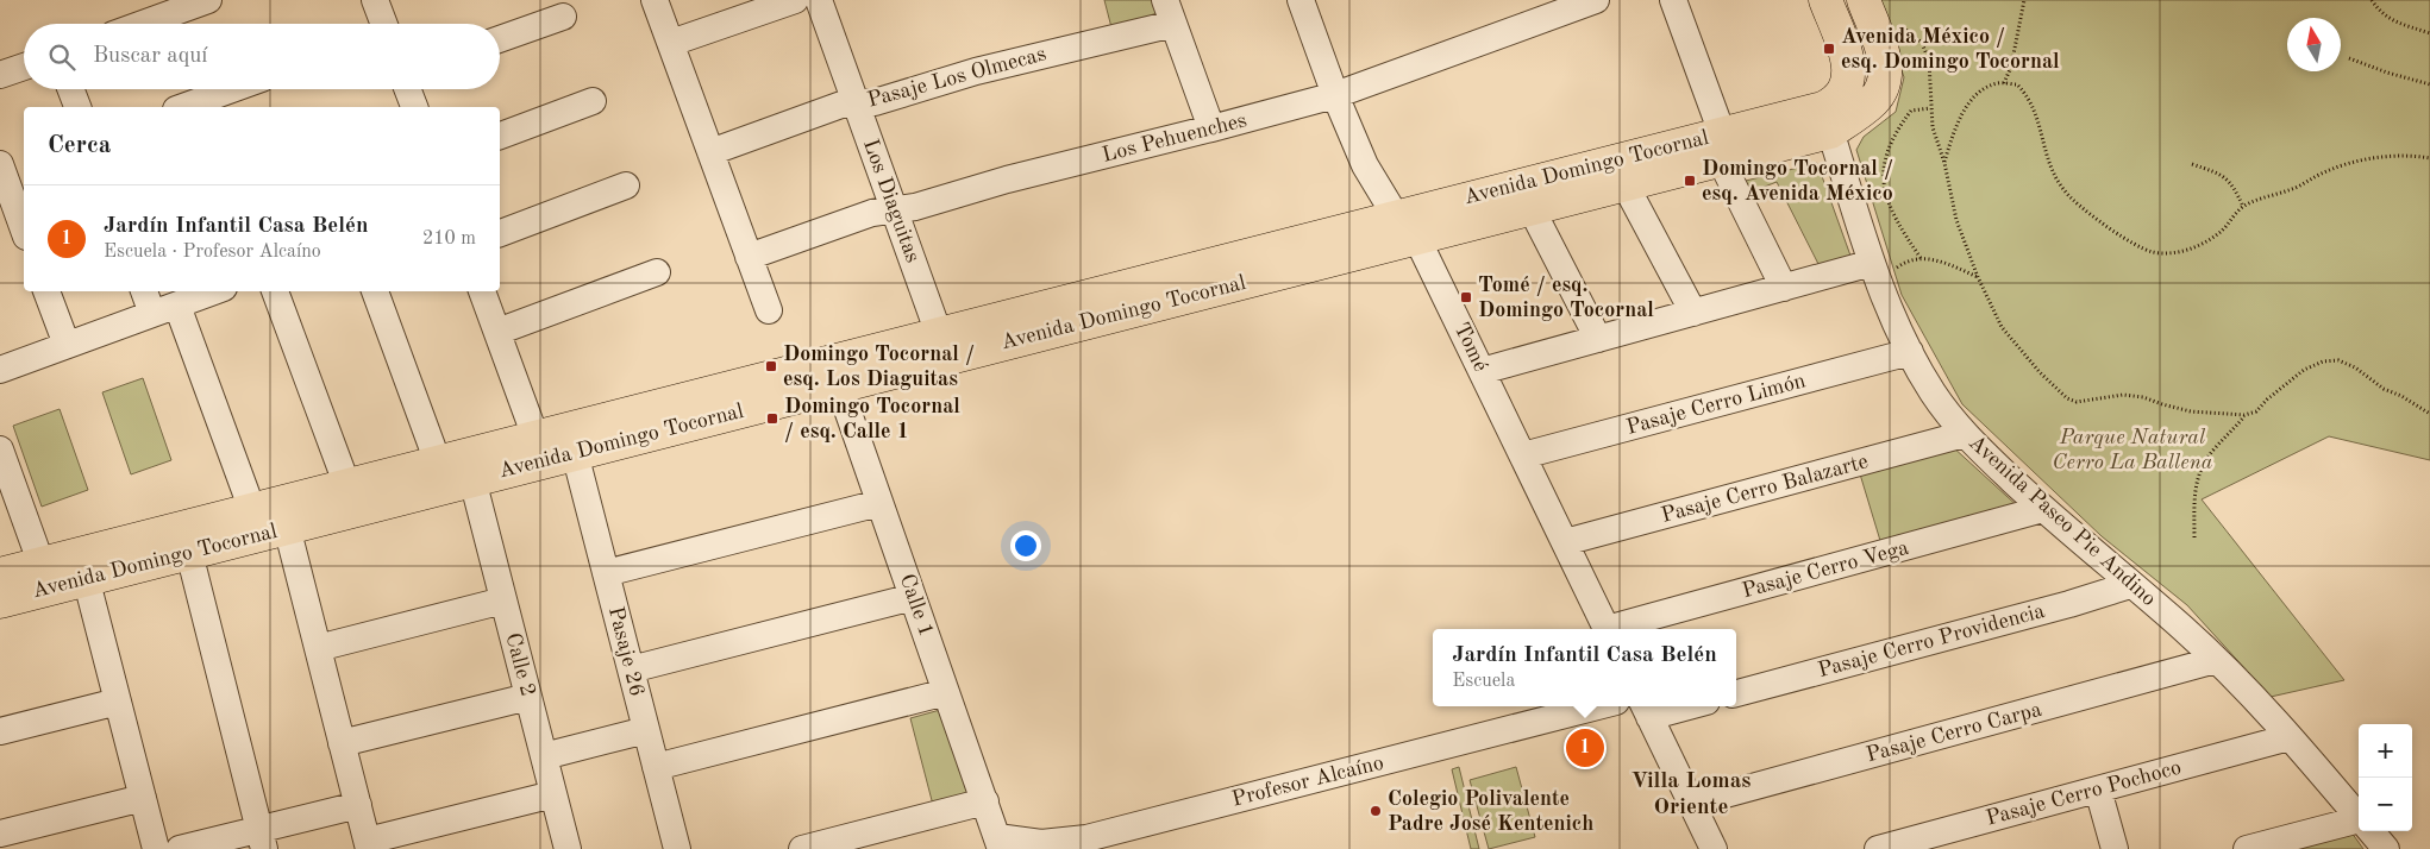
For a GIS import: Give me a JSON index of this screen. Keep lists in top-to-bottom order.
{
  "streets": {
    "main road": ["Avenida Domingo Tocornal"],
    "street": [
      "Pasaje Los Olmecas",
      "Los Pehuenches",
      "Los Diaguitas",
      "Tomé",
      "Pasaje Cerro Limón",
      "Pasaje Cerro Balazarte",
      "Avenida Paseo Pie Andino",
      "Pasaje Cerro Vega",
      "Calle 1",
      "Pasaje Cerro Providencia",
      "Pasaje 26",
      "Calle 2",
      "Pasaje Cerro Carpa",
      "Profesor Alcaíno",
      "Pasaje Cerro Pochoco"
    ]
  },
  "crossings": [
    ["Pasaje Los Olmecas", "Los Diaguitas"],
    ["Los Pehuenches", "Los Diaguitas"],
    ["Los Pehuenches", "Tomé"],
    ["Avenida Domingo Tocornal", "Los Diaguitas"],
    ["Avenida Domingo Tocornal", "Tomé"],
    ["Avenida Domingo Tocornal", "Avenida Paseo Pie Andino"],
    ["Avenida Domingo Tocornal", "Calle 1"],
    ["Avenida Domingo Tocornal", "Pasaje 26"],
    ["Avenida Domingo Tocornal", "Calle 2"],
    ["Tomé", "Pasaje Cerro Limón"],
    ["Tomé", "Pasaje Cerro Balazarte"],
    ["Pasaje Cerro Limón", "Avenida Paseo Pie Andino"],
    ["Pasaje Cerro Balazarte", "Avenida Paseo Pie Andino"],
    ["Avenida Paseo Pie Andino", "Pasaje Cerro Vega"],
    ["Avenida Paseo Pie Andino", "Pasaje Cerro Providencia"],
    ["Avenida Paseo Pie Andino", "Pasaje Cerro Carpa"],
    ["Avenida Paseo Pie Andino", "Pasaje Cerro Pochoco"],
    ["Calle 1", "Profesor Alcaíno"]
  ],
  "districts": ["Villa Lomas Oriente"],
  "parks": ["Parque Natural Cerro La Ballena"],
  "places": {
    "transit": [
      "Avenida México / esq. Domingo Tocornal",
      "Domingo Tocornal / esq. Avenida México",
      "Tomé / esq. Domingo Tocornal",
      "Domingo Tocornal / esq. Los Diaguitas",
      "Domingo Tocornal / esq. Calle 1"
    ],
    "other": ["Colegio Polivalente Padre José Kentenich"]
  },
  "north": "top",
  "page": {
    "search": "Buscar aquí",
    "heading": "Cerca",
    "list": [
      {
        "mark": "1",
        "name": "Jardín Infantil Casa Belén",
        "note": "Escuela · Profesor Alcaíno",
        "value": "210 m"
      }
    ],
    "popup": ["Jardín Infantil Casa Belén", "Escuela"],
    "map_buttons": ["+", "−"],
    "pins": "1"
  }
}
